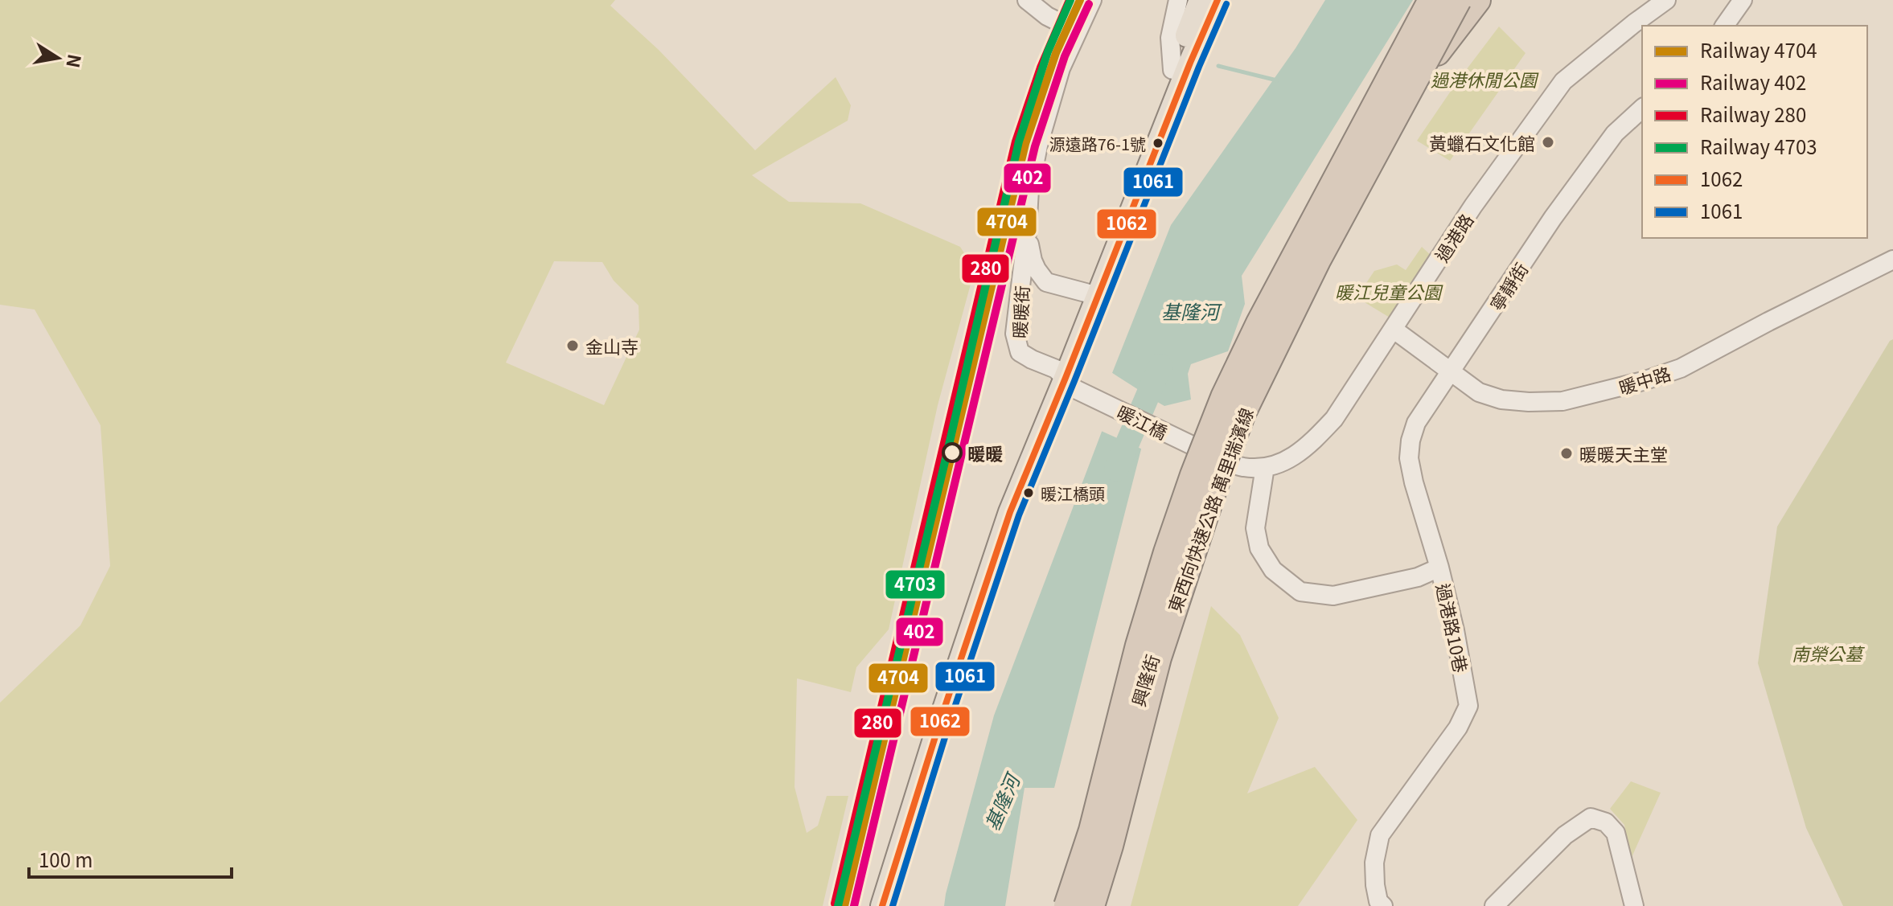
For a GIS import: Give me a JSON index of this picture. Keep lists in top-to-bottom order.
{
  "streets": {
    "highway": ["東西向快速公路 萬里瑞濱線"],
    "street": [
      "過港路",
      "寧靜街",
      "暖暖街",
      "暖中路",
      "暖江橋",
      "過港路10巷",
      "興隆街"
    ]
  },
  "crossings": [
    ["過港路", "暖中路"],
    ["過港路", "暖江橋"],
    ["過港路", "過港路10巷"],
    ["過港路", "興隆街"],
    ["寧靜街", "暖中路"],
    ["寧靜街", "過港路10巷"],
    ["暖暖街", "暖江橋"],
    ["暖江橋", "興隆街"]
  ],
  "water": ["基隆河"],
  "parks": ["過港休閒公園", "暖江兒童公園", "南榮公墓"],
  "places": [
    "黃蠟石文化館",
    "源遠路76-1號",
    "金山寺",
    "暖暖",
    "暖暖天主堂",
    "暖江橋頭"
  ],
  "lines": [
    "rail line 4704",
    "rail line 280",
    "rail line 4703",
    "transit line 1062",
    "rail line 402",
    "transit line 1061"
  ],
  "legend": [
    "Railway 4704",
    "Railway 402",
    "Railway 280",
    "Railway 4703",
    "1062",
    "1061"
  ],
  "scale_bar": "100 m",
  "north": "right"
}
